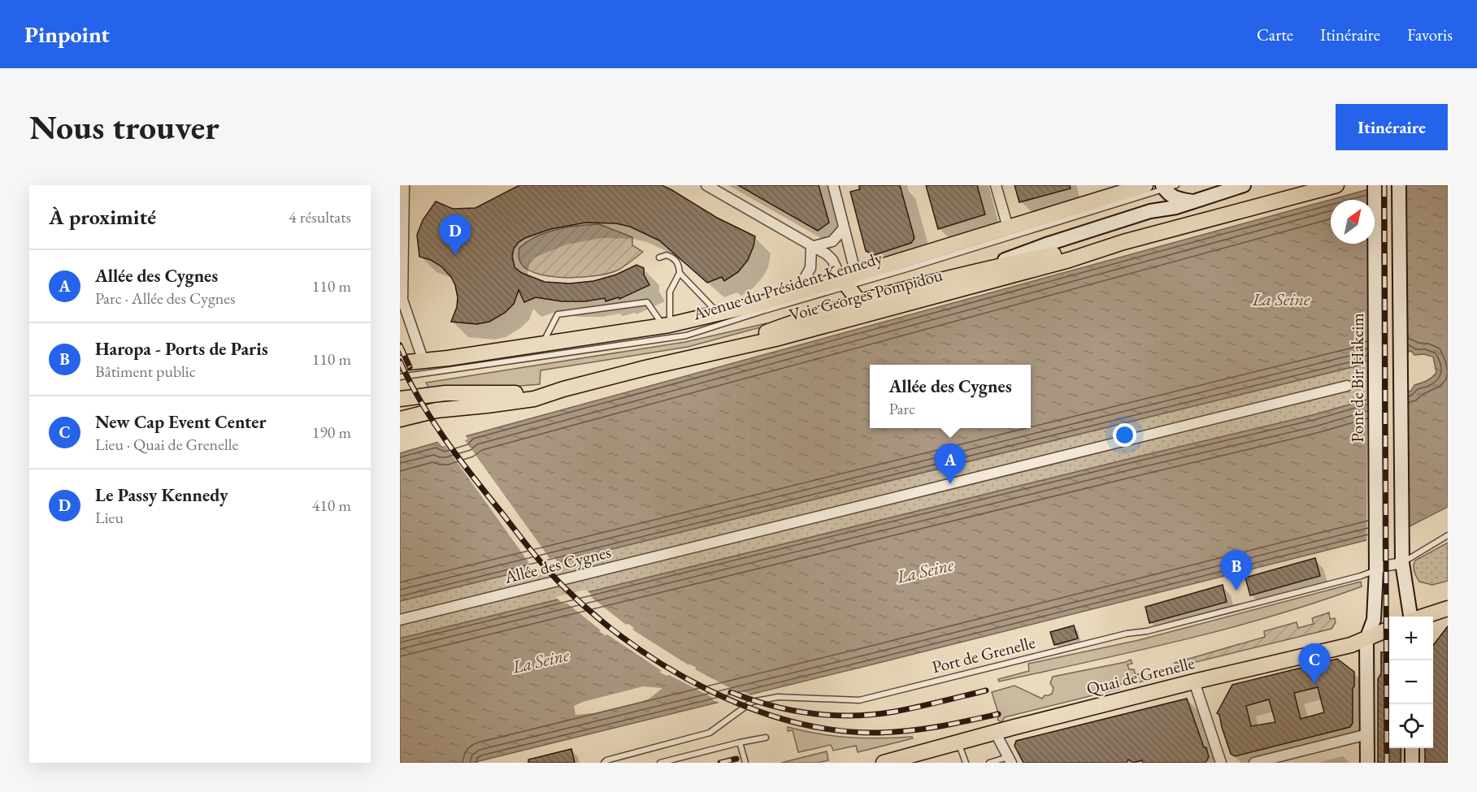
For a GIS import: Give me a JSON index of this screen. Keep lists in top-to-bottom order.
{
  "streets": {
    "main road": [
      "Avenue du Président Kennedy",
      "Voie Georges Pompidou",
      "Pont de Bir Hakeim",
      "Quai de Grenelle"
    ],
    "street": ["Allée des Cygnes"],
    "lane": ["Port de Grenelle"]
  },
  "crossings": [
    ["Pont de Bir Hakeim", "Port de Grenelle"],
    ["Pont de Bir Hakeim", "Quai de Grenelle"]
  ],
  "water": ["La Seine"],
  "north": "top right",
  "page": {
    "header": "Pinpoint",
    "nav": ["Carte", "Itinéraire", "Favoris"],
    "buttons": "Itinéraire",
    "title": "Nous trouver",
    "heading": ["À proximité", "4 résultats"],
    "pins": [
      "D",
      "A",
      "B",
      "C"
    ],
    "list": [
      {
        "mark": "A",
        "name": "Allée des Cygnes",
        "note": "Parc · Allée des Cygnes",
        "value": "110 m"
      },
      {
        "mark": "B",
        "name": "Haropa - Ports de Paris",
        "note": "Bâtiment public",
        "value": "110 m"
      },
      {
        "mark": "C",
        "name": "New Cap Event Center",
        "note": "Lieu · Quai de Grenelle",
        "value": "190 m"
      },
      {
        "mark": "D",
        "name": "Le Passy Kennedy",
        "note": "Lieu",
        "value": "410 m"
      }
    ],
    "popup": ["Allée des Cygnes", "Parc"],
    "map_buttons": ["+", "−"]
  }
}
